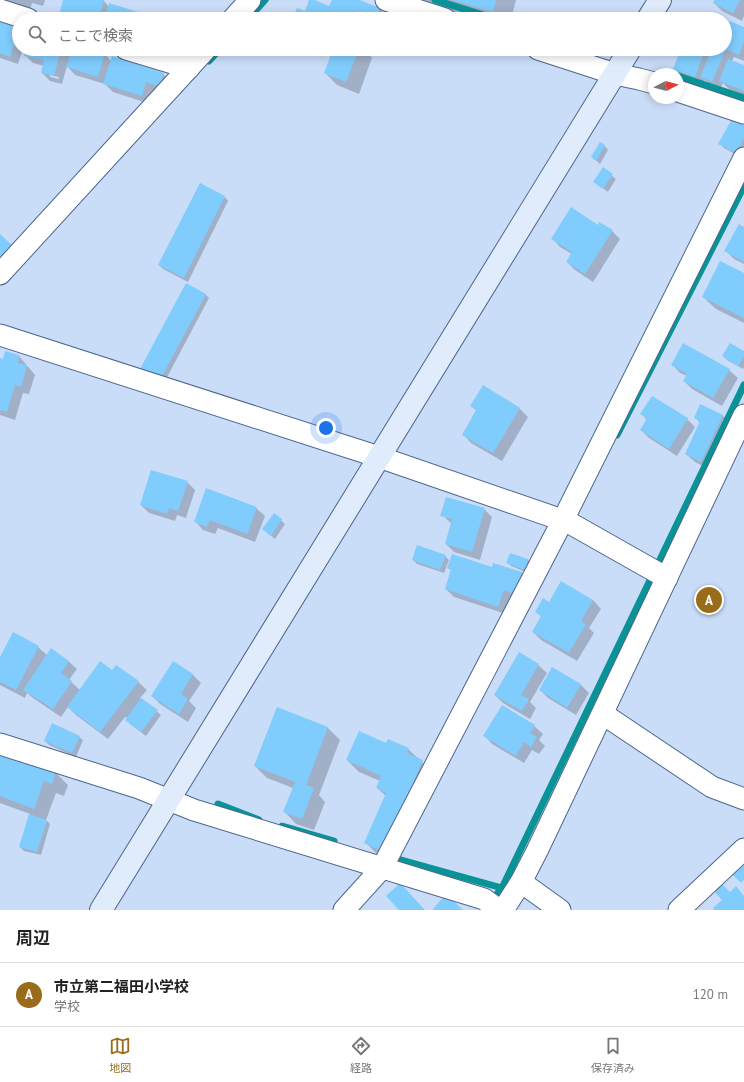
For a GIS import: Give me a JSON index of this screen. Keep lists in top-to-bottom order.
{
  "north": "right",
  "page": {
    "search": "ここで検索",
    "pins": "A",
    "heading": "周辺",
    "list": [
      {
        "mark": "A",
        "name": "市立第二福田小学校",
        "note": "学校",
        "value": "120 m"
      }
    ],
    "nav": ["地図", "経路", "保存済み"]
  }
}
